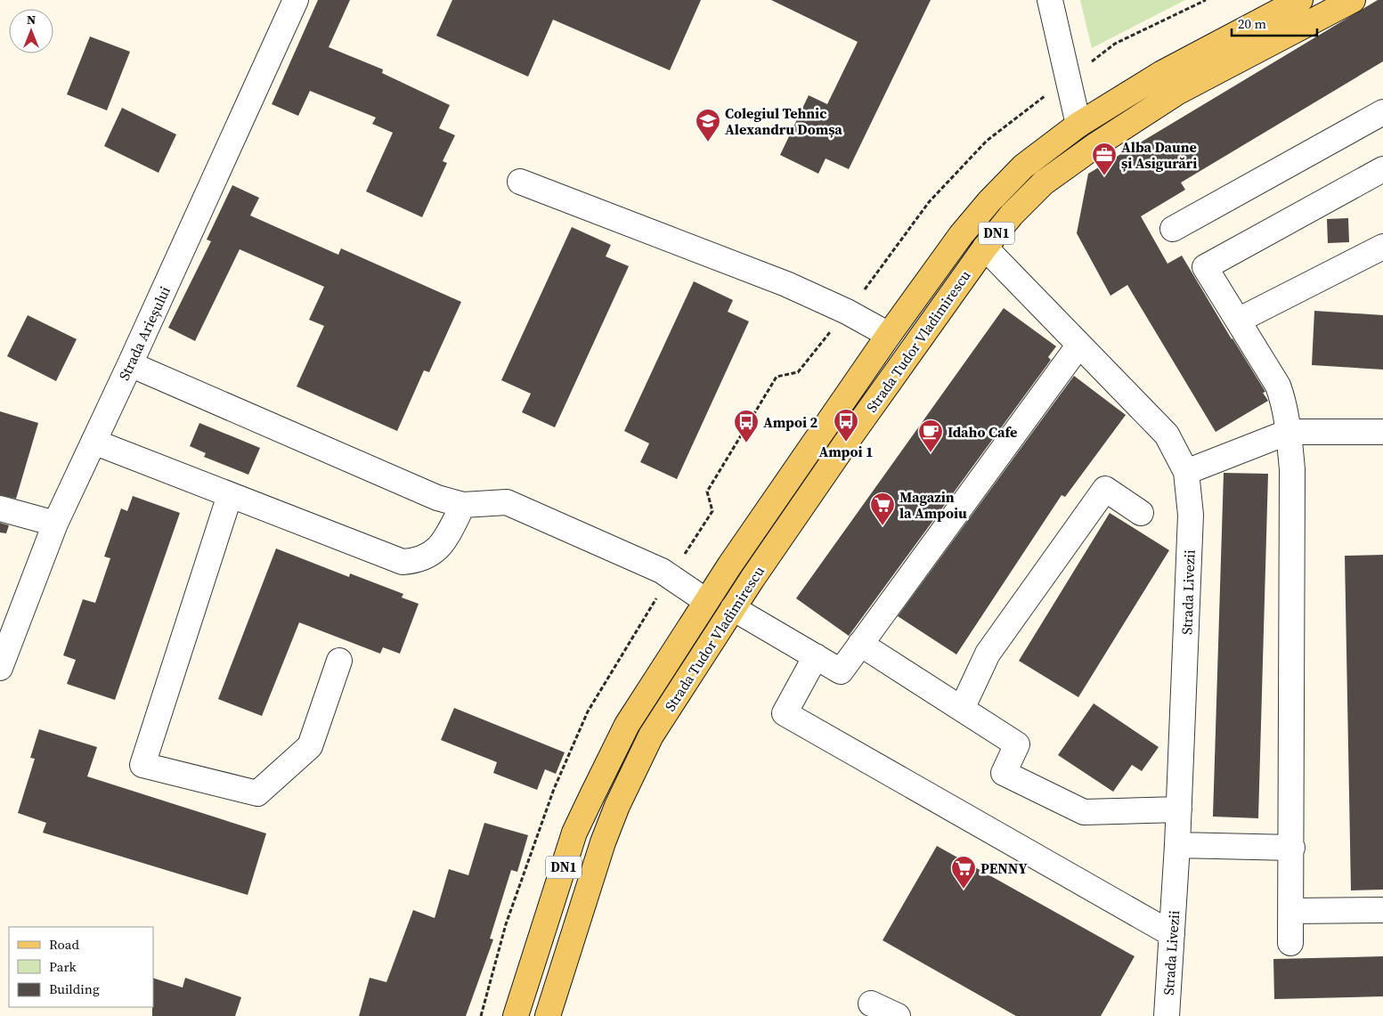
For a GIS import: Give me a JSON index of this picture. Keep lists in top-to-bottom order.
{
  "streets": {
    "main road": ["DN1", "Strada Tudor Vladimirescu"],
    "street": ["Strada Arieșului", "Strada Livezii"]
  },
  "crossings": [
    ["Strada Tudor Vladimirescu", "Strada Livezii"]
  ],
  "places": {
    "school or university": ["Colegiul Tehnic Alexandru Domșa"],
    "office": ["Alba Daune și Asigurări"],
    "bus stop": ["Ampoi 1", "Ampoi 2"],
    "cafe": ["Idaho Cafe"],
    "supermarket": ["Magazin la Ampoiu", "PENNY"]
  },
  "legend": ["Road", "Park", "Building"],
  "scale_bar": "20 m",
  "north": "top"
}
